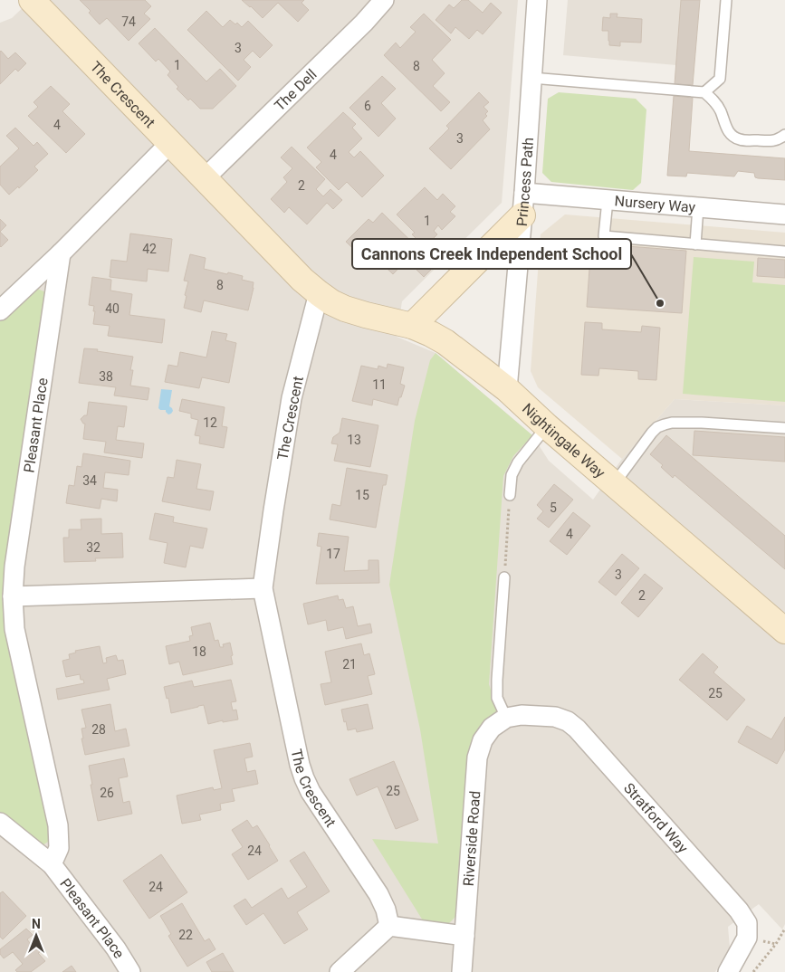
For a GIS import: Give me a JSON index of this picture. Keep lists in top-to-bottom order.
{
  "streets": {
    "street": [
      "The Dell",
      "The Crescent",
      "Princess Path",
      "Nursery Way",
      "Pleasant Place",
      "Nightingale Way",
      "Stratford Way",
      "Riverside Road"
    ]
  },
  "crossings": [
    ["The Dell", "The Crescent"],
    ["The Crescent", "Nightingale Way"],
    ["Princess Path", "Nursery Way"],
    ["Princess Path", "Nightingale Way"],
    ["Stratford Way", "Riverside Road"]
  ],
  "places": ["Cannons Creek Independent School"],
  "house_numbers": [
    "74",
    "3",
    "1",
    "8",
    "6",
    "4",
    "3",
    "4",
    "2",
    "1",
    "42",
    "8",
    "40",
    "38",
    "11",
    "12",
    "13",
    "34",
    "15",
    "5",
    "4",
    "32",
    "17",
    "3",
    "2",
    "18",
    "21",
    "25",
    "28",
    "25",
    "26",
    "24",
    "24",
    "22"
  ],
  "north": "top"
}
